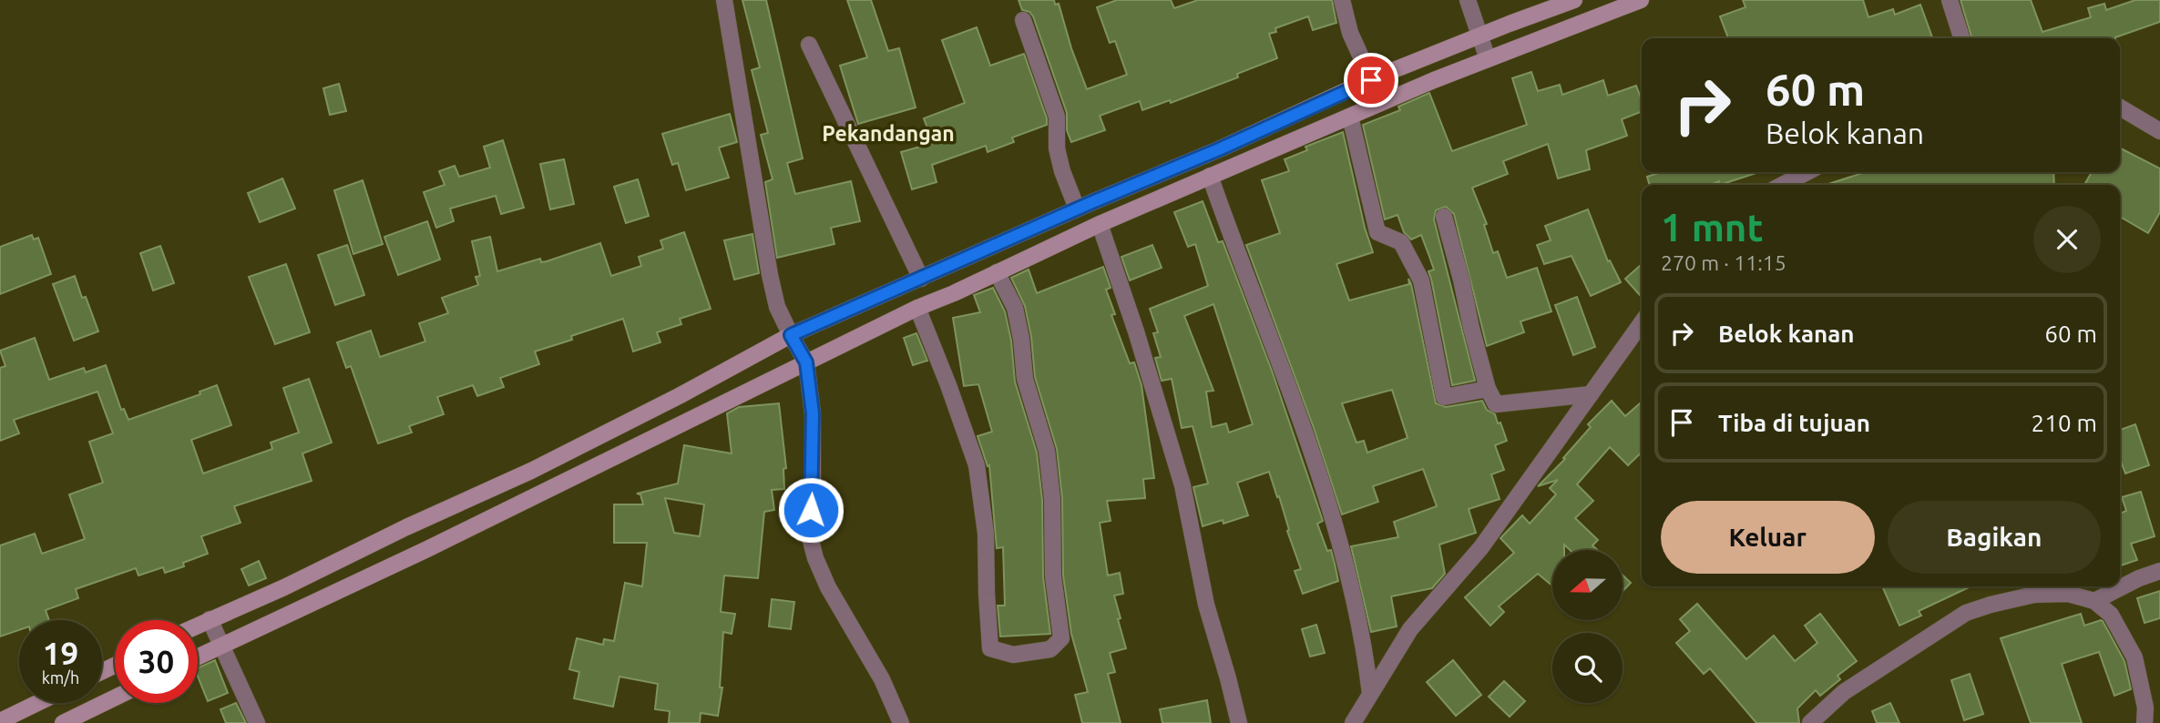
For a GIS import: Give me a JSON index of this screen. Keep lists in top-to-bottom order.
{
  "districts": ["Pekandangan"],
  "north": "left",
  "page": {
    "turn": ["60 m", "Belok kanan"],
    "heading": ["1 mnt", "270 m · 11:15"],
    "list": [
      {
        "name": "Belok kanan",
        "value": "60 m"
      },
      {
        "name": "Tiba di tujuan",
        "value": "210 m"
      }
    ],
    "buttons": ["Keluar", "Bagikan"],
    "speed": "19 km/h",
    "limit": "30"
  }
}
